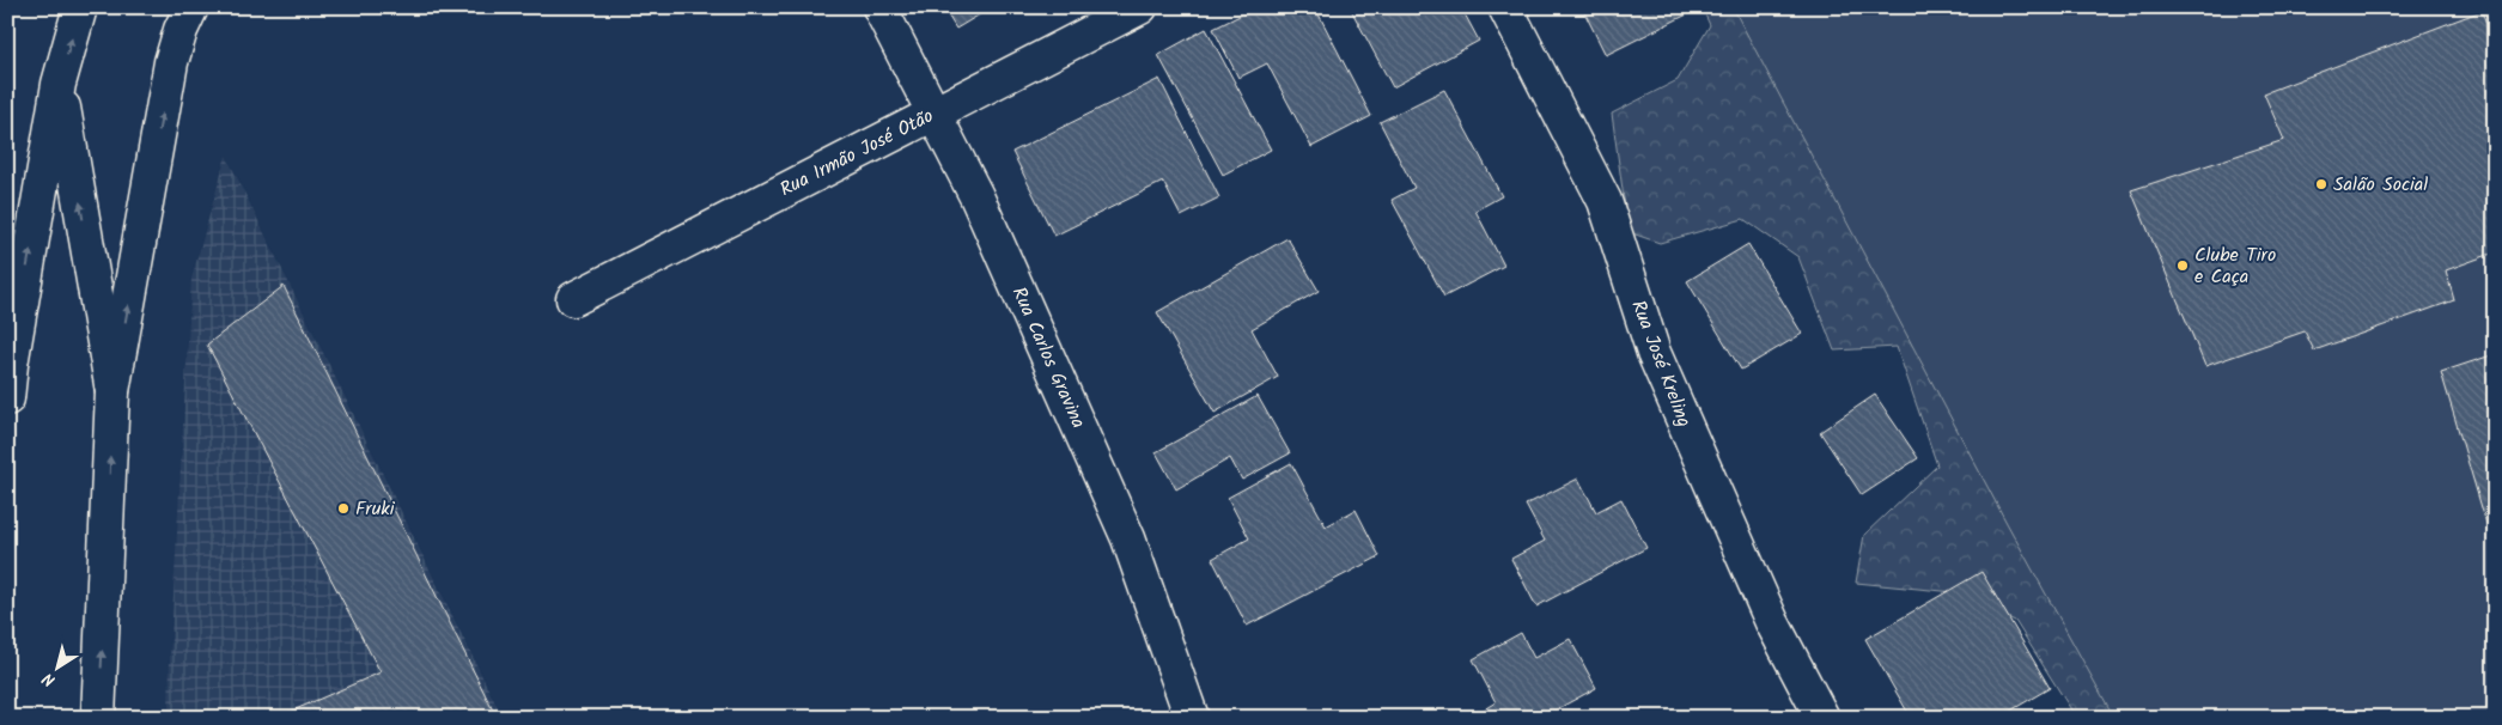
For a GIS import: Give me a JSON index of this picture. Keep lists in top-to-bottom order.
{
  "streets": {
    "main road": ["Rua Irmão José Otão", "Rua Carlos Gravina", "Rua José Kreling"]
  },
  "crossings": [
    ["Rua Irmão José Otão", "Rua Carlos Gravina"]
  ],
  "places": ["Salão Social", "Clube Tiro e Caça", "Fruki"],
  "north": "bottom left"
}
